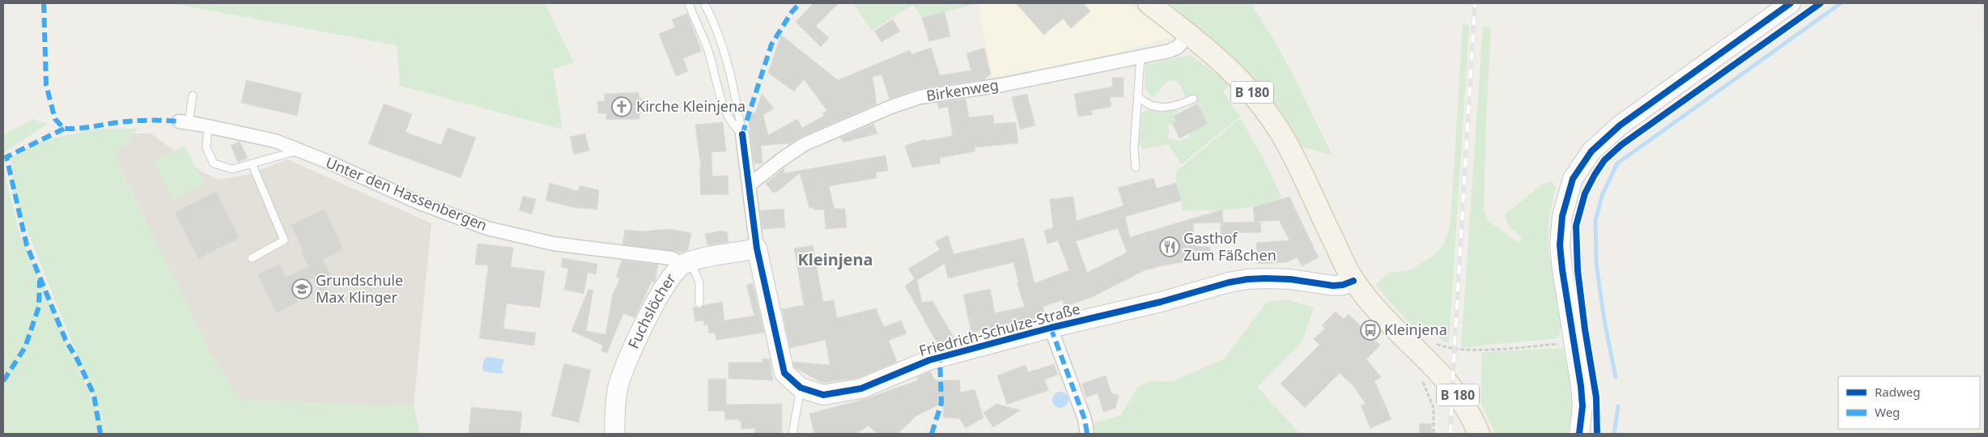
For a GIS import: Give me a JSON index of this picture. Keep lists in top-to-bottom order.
{
  "streets": {
    "main road": ["B 180"],
    "street": [
      "Birkenweg",
      "Unter den Hassenbergen",
      "Fuchslöcher",
      "Friedrich-Schulze-Straße"
    ]
  },
  "crossings": [
    ["Birkenweg", "B 180"],
    ["B 180", "Friedrich-Schulze-Straße"],
    ["Unter den Hassenbergen", "Fuchslöcher"],
    ["Fuchslöcher", "Friedrich-Schulze-Straße"]
  ],
  "districts": ["Kleinjena"],
  "places": {
    "church": ["Kirche Kleinjena"],
    "restaurant": ["Gasthof Zum Fäßchen"],
    "school or university": ["Grundschule Max Klinger"],
    "bus stop": ["Kleinjena"]
  },
  "legend": ["Radweg", "Weg"]
}
